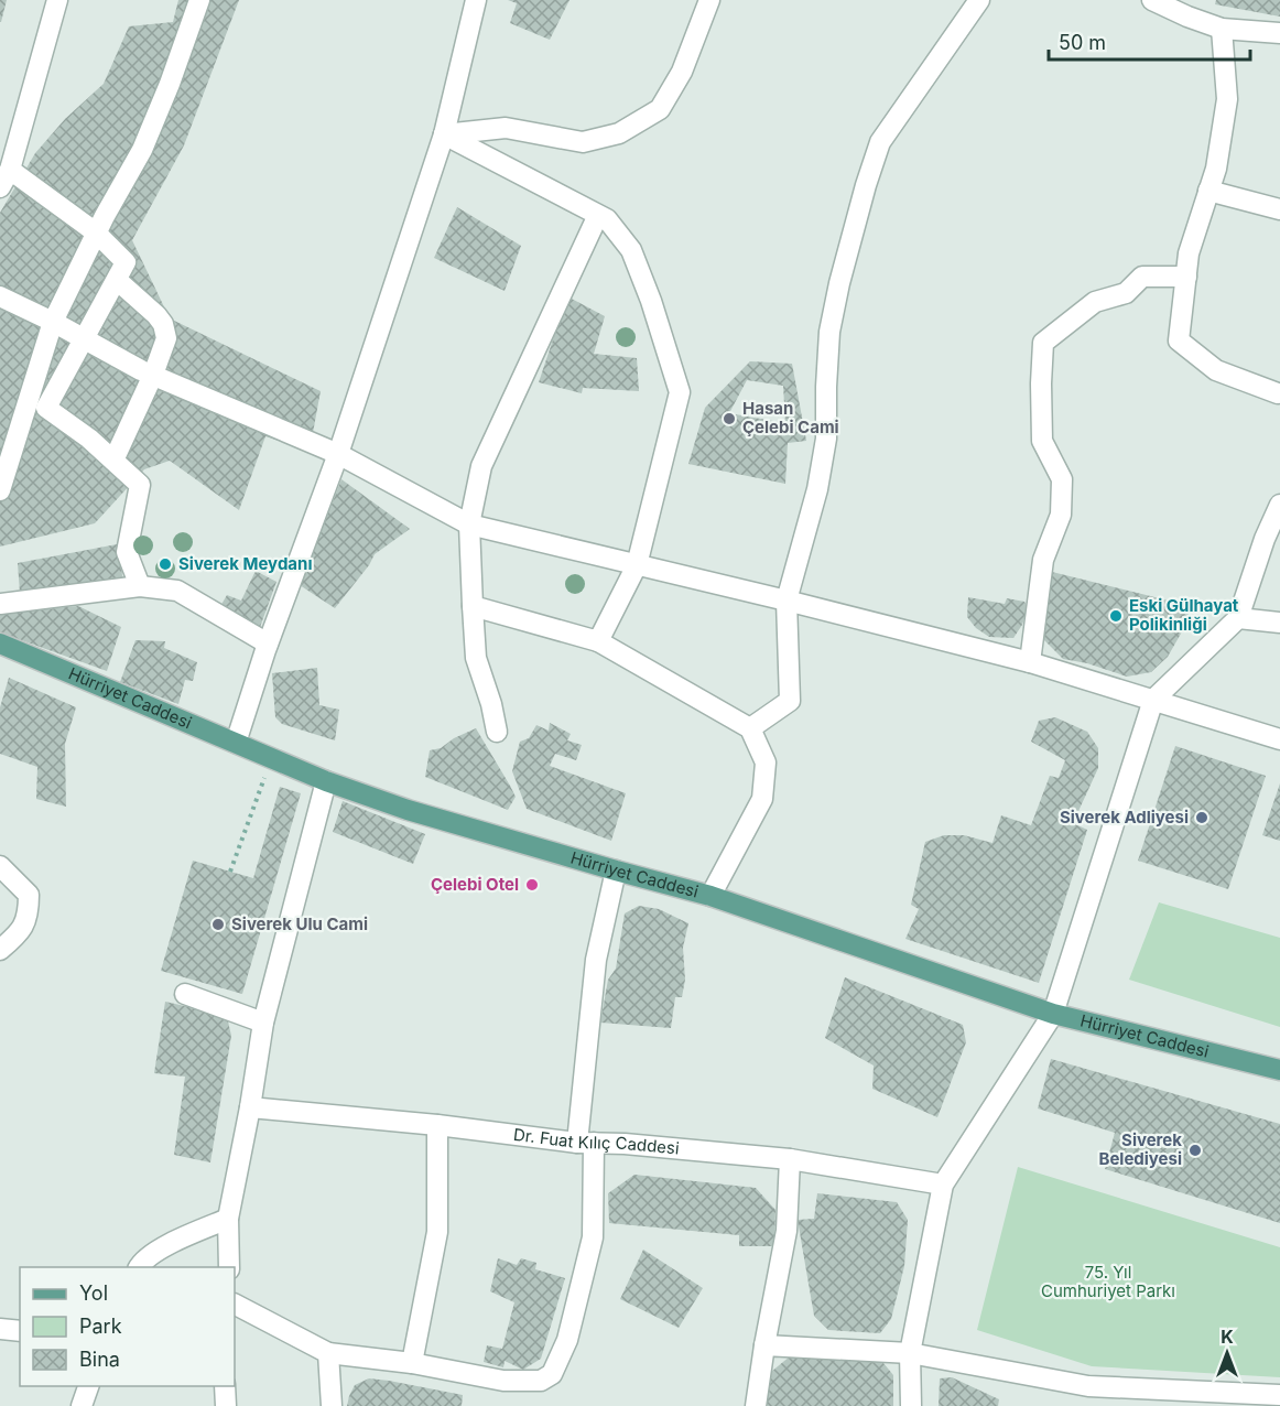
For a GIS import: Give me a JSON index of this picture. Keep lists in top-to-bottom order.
{
  "streets": {
    "main road": ["Hürriyet Caddesi"],
    "street": ["Dr. Fuat Kılıç Caddesi"]
  },
  "parks": ["75. Yıl Cumhuriyet Parkı"],
  "places": [
    "Hasan Çelebi Cami",
    "Siverek Meydanı",
    "Eski Gülhayat Polikinliği",
    "Siverek Adliyesi",
    "Çelebi Otel",
    "Siverek Ulu Cami",
    "Siverek Belediyesi"
  ],
  "legend": ["Yol", "Park", "Bina"],
  "scale_bar": "50 m",
  "north": "top"
}
